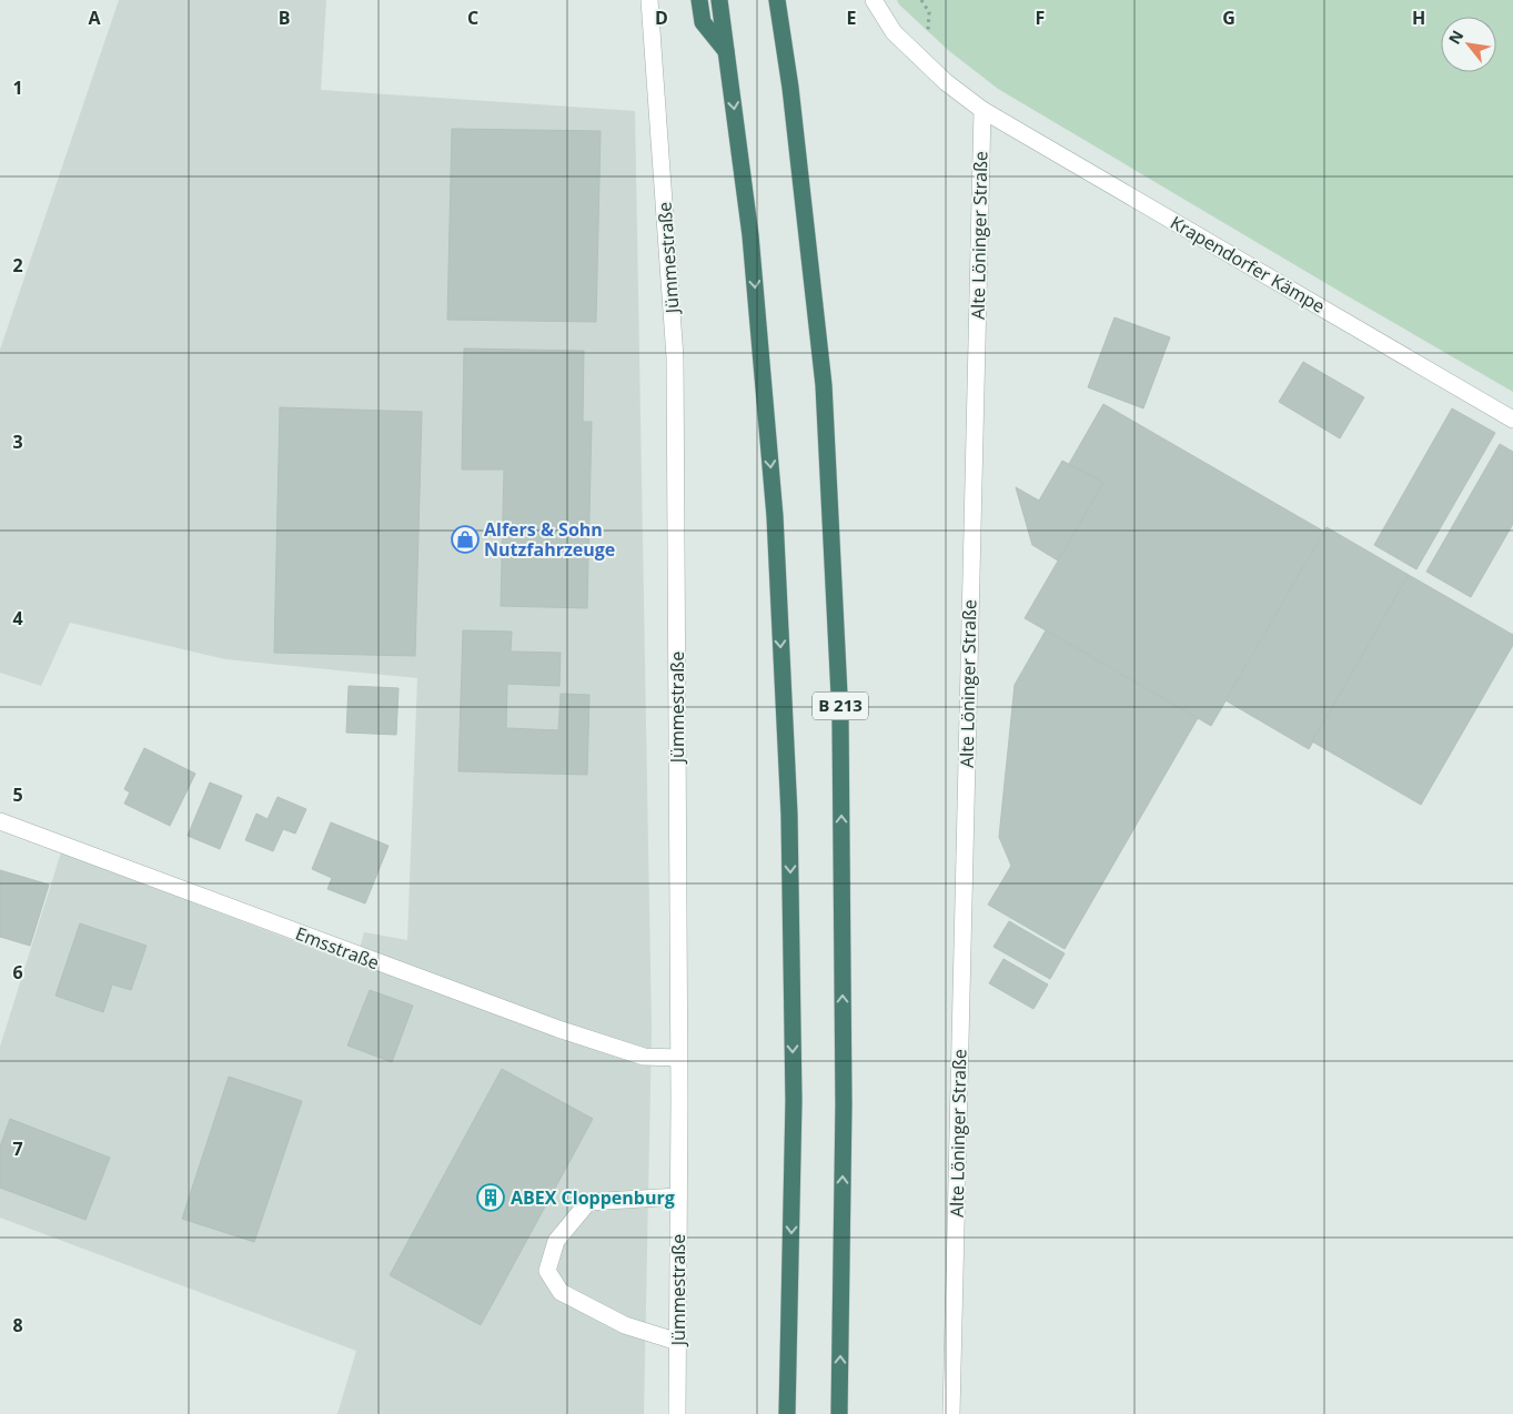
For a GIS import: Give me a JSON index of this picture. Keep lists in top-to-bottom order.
{
  "streets": {
    "highway": ["B 213"],
    "street": [
      "Alte Löninger Straße",
      "Jümmestraße",
      "Krapendorfer Kämpe",
      "Emsstraße"
    ]
  },
  "crossings": [
    ["Alte Löninger Straße", "Krapendorfer Kämpe"],
    ["Jümmestraße", "Emsstraße"]
  ],
  "places": {
    "shop": ["Alfers & Sohn Nutzfahrzeuge"],
    "building": ["ABEX Cloppenburg"]
  },
  "north": "top left",
  "grid": {
    "columns": [
      "A",
      "B",
      "C",
      "D",
      "E",
      "F",
      "G",
      "H"
    ],
    "rows": [
      "1",
      "2",
      "3",
      "4",
      "5",
      "6",
      "7",
      "8"
    ]
  }
}
